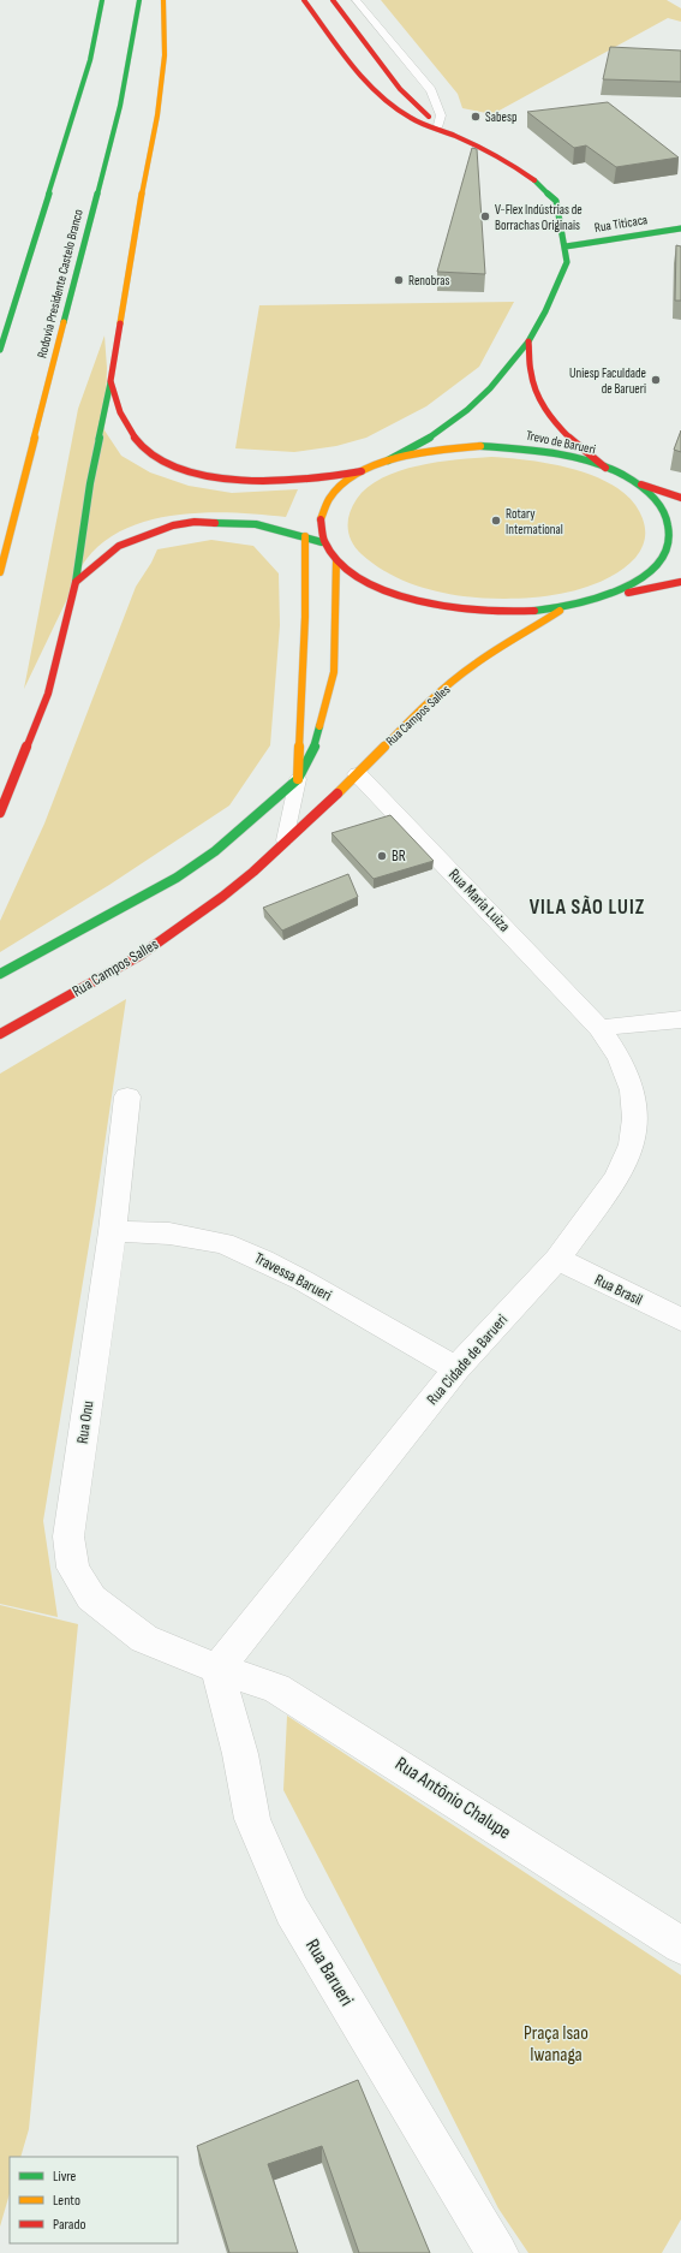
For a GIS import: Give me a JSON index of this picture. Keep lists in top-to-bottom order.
{
  "streets": {
    "main road": [
      "Rua Titicaca",
      "Rodovia Presidente Castelo Branco",
      "Trevo de Barueri",
      "Rua Campos Salles"
    ],
    "street": [
      "Rua Maria Luiza",
      "Travessa Barueri",
      "Rua Brasil",
      "Rua Cidade de Barueri",
      "Rua Onu",
      "Rua Antônio Chalupe",
      "Rua Barueri"
    ]
  },
  "crossings": [
    ["Trevo de Barueri", "Rua Campos Salles"],
    ["Rua Campos Salles", "Rua Maria Luiza"],
    ["Rua Maria Luiza", "Rua Cidade de Barueri"],
    ["Travessa Barueri", "Rua Cidade de Barueri"],
    ["Travessa Barueri", "Rua Onu"],
    ["Rua Brasil", "Rua Cidade de Barueri"],
    ["Rua Cidade de Barueri", "Rua Onu"],
    ["Rua Cidade de Barueri", "Rua Antônio Chalupe"],
    ["Rua Cidade de Barueri", "Rua Barueri"],
    ["Rua Onu", "Rua Antônio Chalupe"],
    ["Rua Onu", "Rua Barueri"],
    ["Rua Antônio Chalupe", "Rua Barueri"]
  ],
  "districts": ["VILA SÃO LUIZ"],
  "parks": ["Praça Isao Iwanaga"],
  "places": [
    "Sabesp",
    "V-Flex Indústrias de Borrachas Originais",
    "Renobras",
    "Uniesp Faculdade de Barueri",
    "Rotary International",
    "BR"
  ],
  "legend": ["Livre", "Lento", "Parado"]
}
